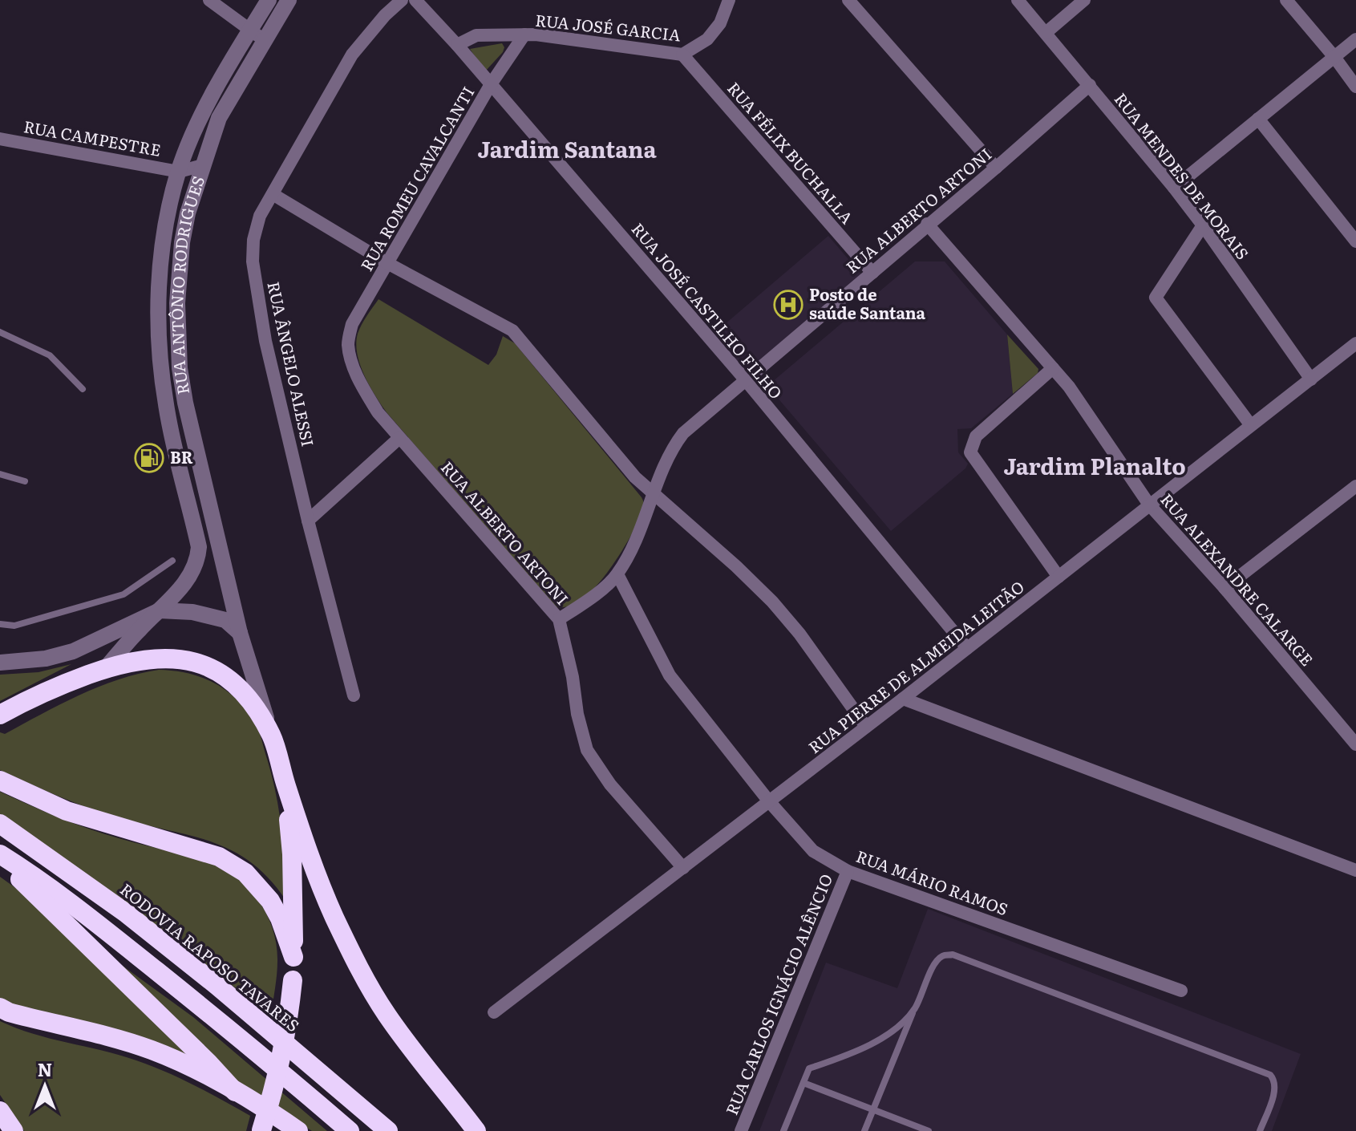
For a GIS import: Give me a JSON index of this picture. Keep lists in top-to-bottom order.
{
  "streets": {
    "highway": ["RODOVIA RAPOSO TAVARES"],
    "street": [
      "RUA JOSÉ GARCIA",
      "RUA CAMPESTRE",
      "RUA FÉLIX BUCHALLA",
      "RUA MENDES DE MORAIS",
      "RUA ROMEU CAVALCANTI",
      "RUA ALBERTO ARTONI",
      "RUA ANTÔNIO RODRIGUES",
      "RUA JOSÉ CASTILHO FILHO",
      "RUA ÂNGELO ALESSI",
      "RUA ALEXANDRE CALARGE",
      "RUA PIERRE DE ALMEIDA LEITÃO",
      "RUA MÁRIO RAMOS",
      "RUA CARLOS IGNÁCIO ALÊNCIO"
    ]
  },
  "crossings": [
    ["RUA JOSÉ GARCIA", "RUA FÉLIX BUCHALLA"],
    ["RUA JOSÉ GARCIA", "RUA ROMEU CAVALCANTI"],
    ["RUA JOSÉ GARCIA", "RUA JOSÉ CASTILHO FILHO"],
    ["RUA CAMPESTRE", "RUA ANTÔNIO RODRIGUES"],
    ["RUA FÉLIX BUCHALLA", "RUA ALBERTO ARTONI"],
    ["RUA MENDES DE MORAIS", "RUA ALBERTO ARTONI"],
    ["RUA MENDES DE MORAIS", "RUA PIERRE DE ALMEIDA LEITÃO"],
    ["RUA ROMEU CAVALCANTI", "RUA ALBERTO ARTONI"],
    ["RUA ROMEU CAVALCANTI", "RUA JOSÉ CASTILHO FILHO"],
    ["RUA ALBERTO ARTONI", "RUA JOSÉ CASTILHO FILHO"],
    ["RUA ALBERTO ARTONI", "RUA ALEXANDRE CALARGE"],
    ["RUA ALBERTO ARTONI", "RUA MÁRIO RAMOS"],
    ["RUA JOSÉ CASTILHO FILHO", "RUA PIERRE DE ALMEIDA LEITÃO"],
    ["RUA ALEXANDRE CALARGE", "RUA PIERRE DE ALMEIDA LEITÃO"],
    ["RUA PIERRE DE ALMEIDA LEITÃO", "RUA MÁRIO RAMOS"],
    ["RUA MÁRIO RAMOS", "RUA CARLOS IGNÁCIO ALÊNCIO"]
  ],
  "districts": ["Jardim Santana", "Jardim Planalto"],
  "places": {
    "hospital": ["Posto de saúde Santana"],
    "fuel station": ["BR"]
  },
  "north": "top"
}
